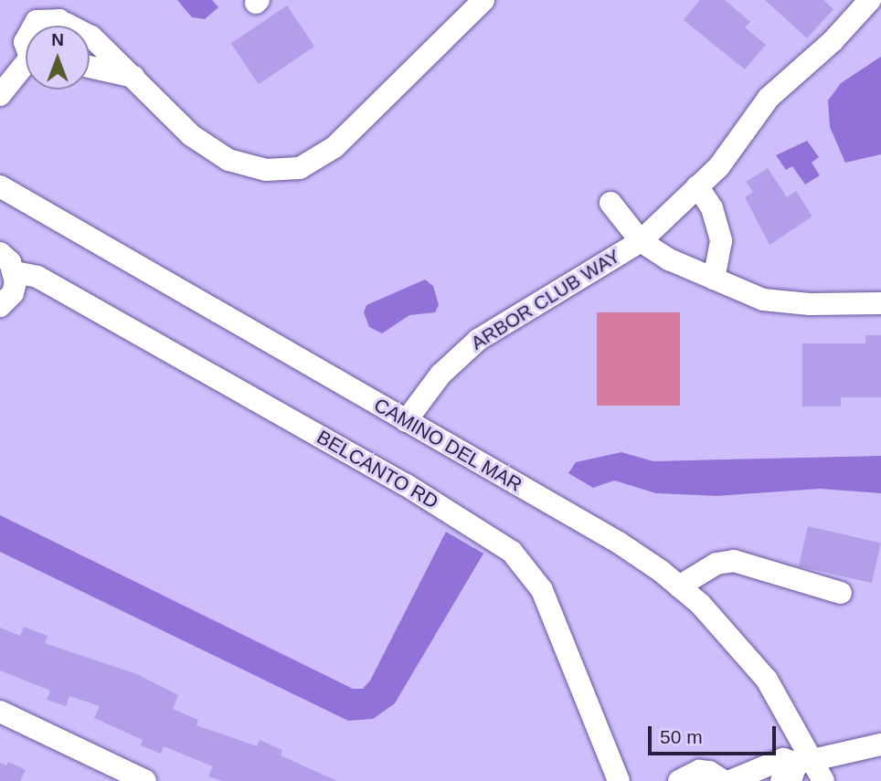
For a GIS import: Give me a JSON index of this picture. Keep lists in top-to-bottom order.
{
  "streets": {
    "street": ["ARBOR CLUB WAY", "CAMINO DEL MAR", "BELCANTO RD"]
  },
  "crossings": [
    ["ARBOR CLUB WAY", "CAMINO DEL MAR"]
  ],
  "scale_bar": "50 m",
  "north": "top"
}
